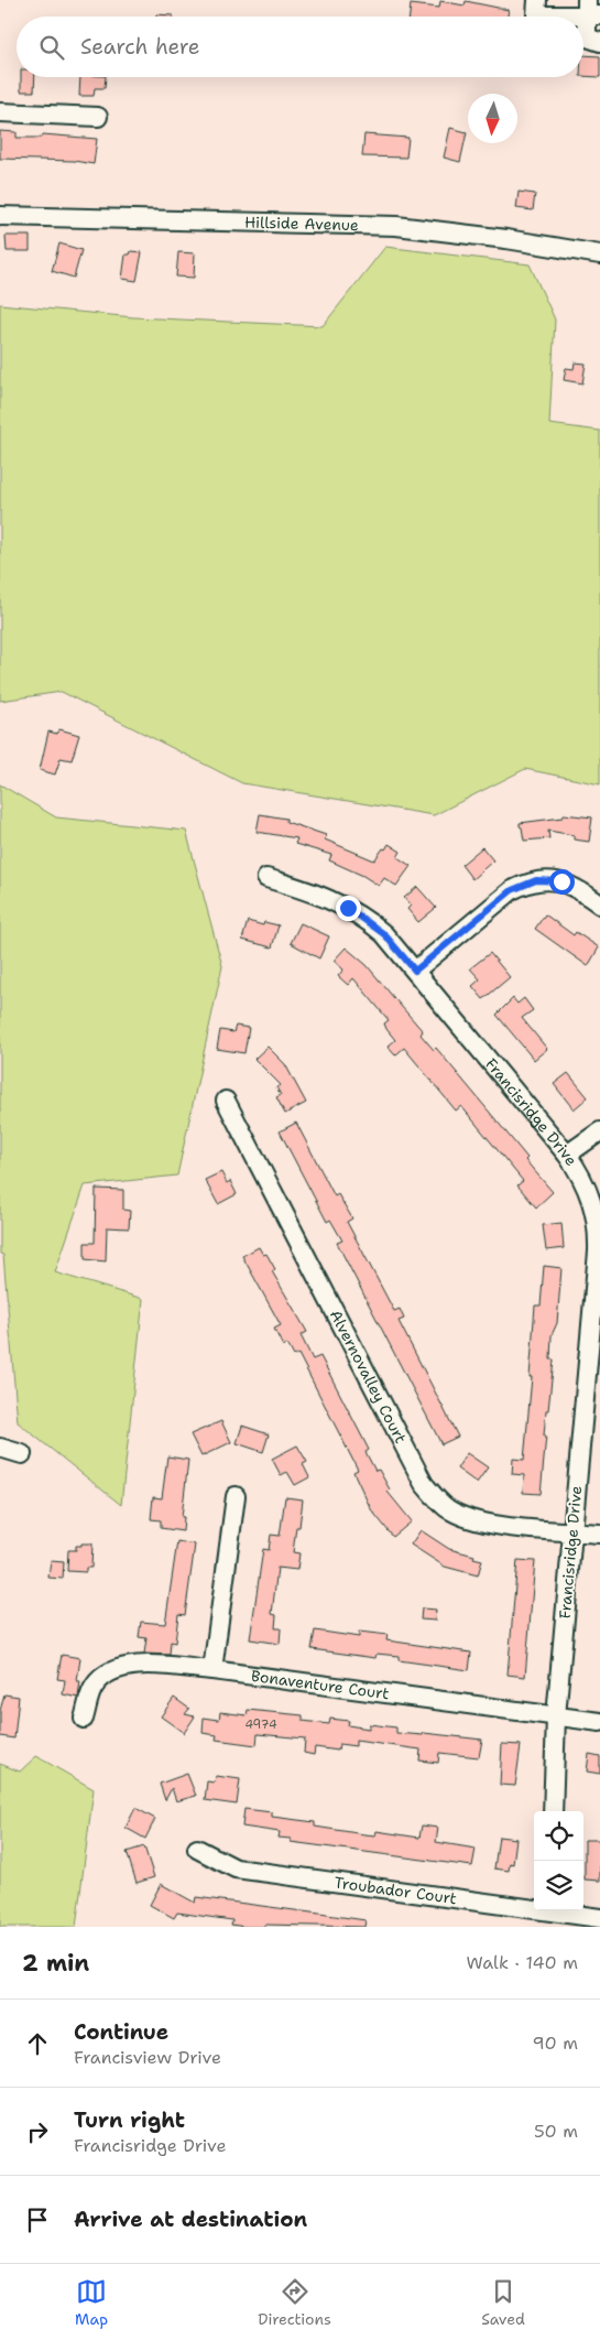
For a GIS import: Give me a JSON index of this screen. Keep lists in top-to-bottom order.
{
  "streets": {
    "street": [
      "Hillside Avenue",
      "Francisridge Drive",
      "Alvernovalley Court",
      "Bonaventure Court",
      "Troubador Court"
    ]
  },
  "crossings": [
    ["Francisridge Drive", "Alvernovalley Court"],
    ["Francisridge Drive", "Bonaventure Court"]
  ],
  "house_numbers": ["4974"],
  "north": "bottom",
  "page": {
    "search": "Search here",
    "heading": ["2 min", "Walk · 140 m"],
    "list": [
      ["Continue", "Francisview Drive", "90 m"],
      ["Turn right", "Francisridge Drive", "50 m"],
      "Arrive at destination"
    ],
    "nav": ["Map", "Directions", "Saved"]
  }
}
